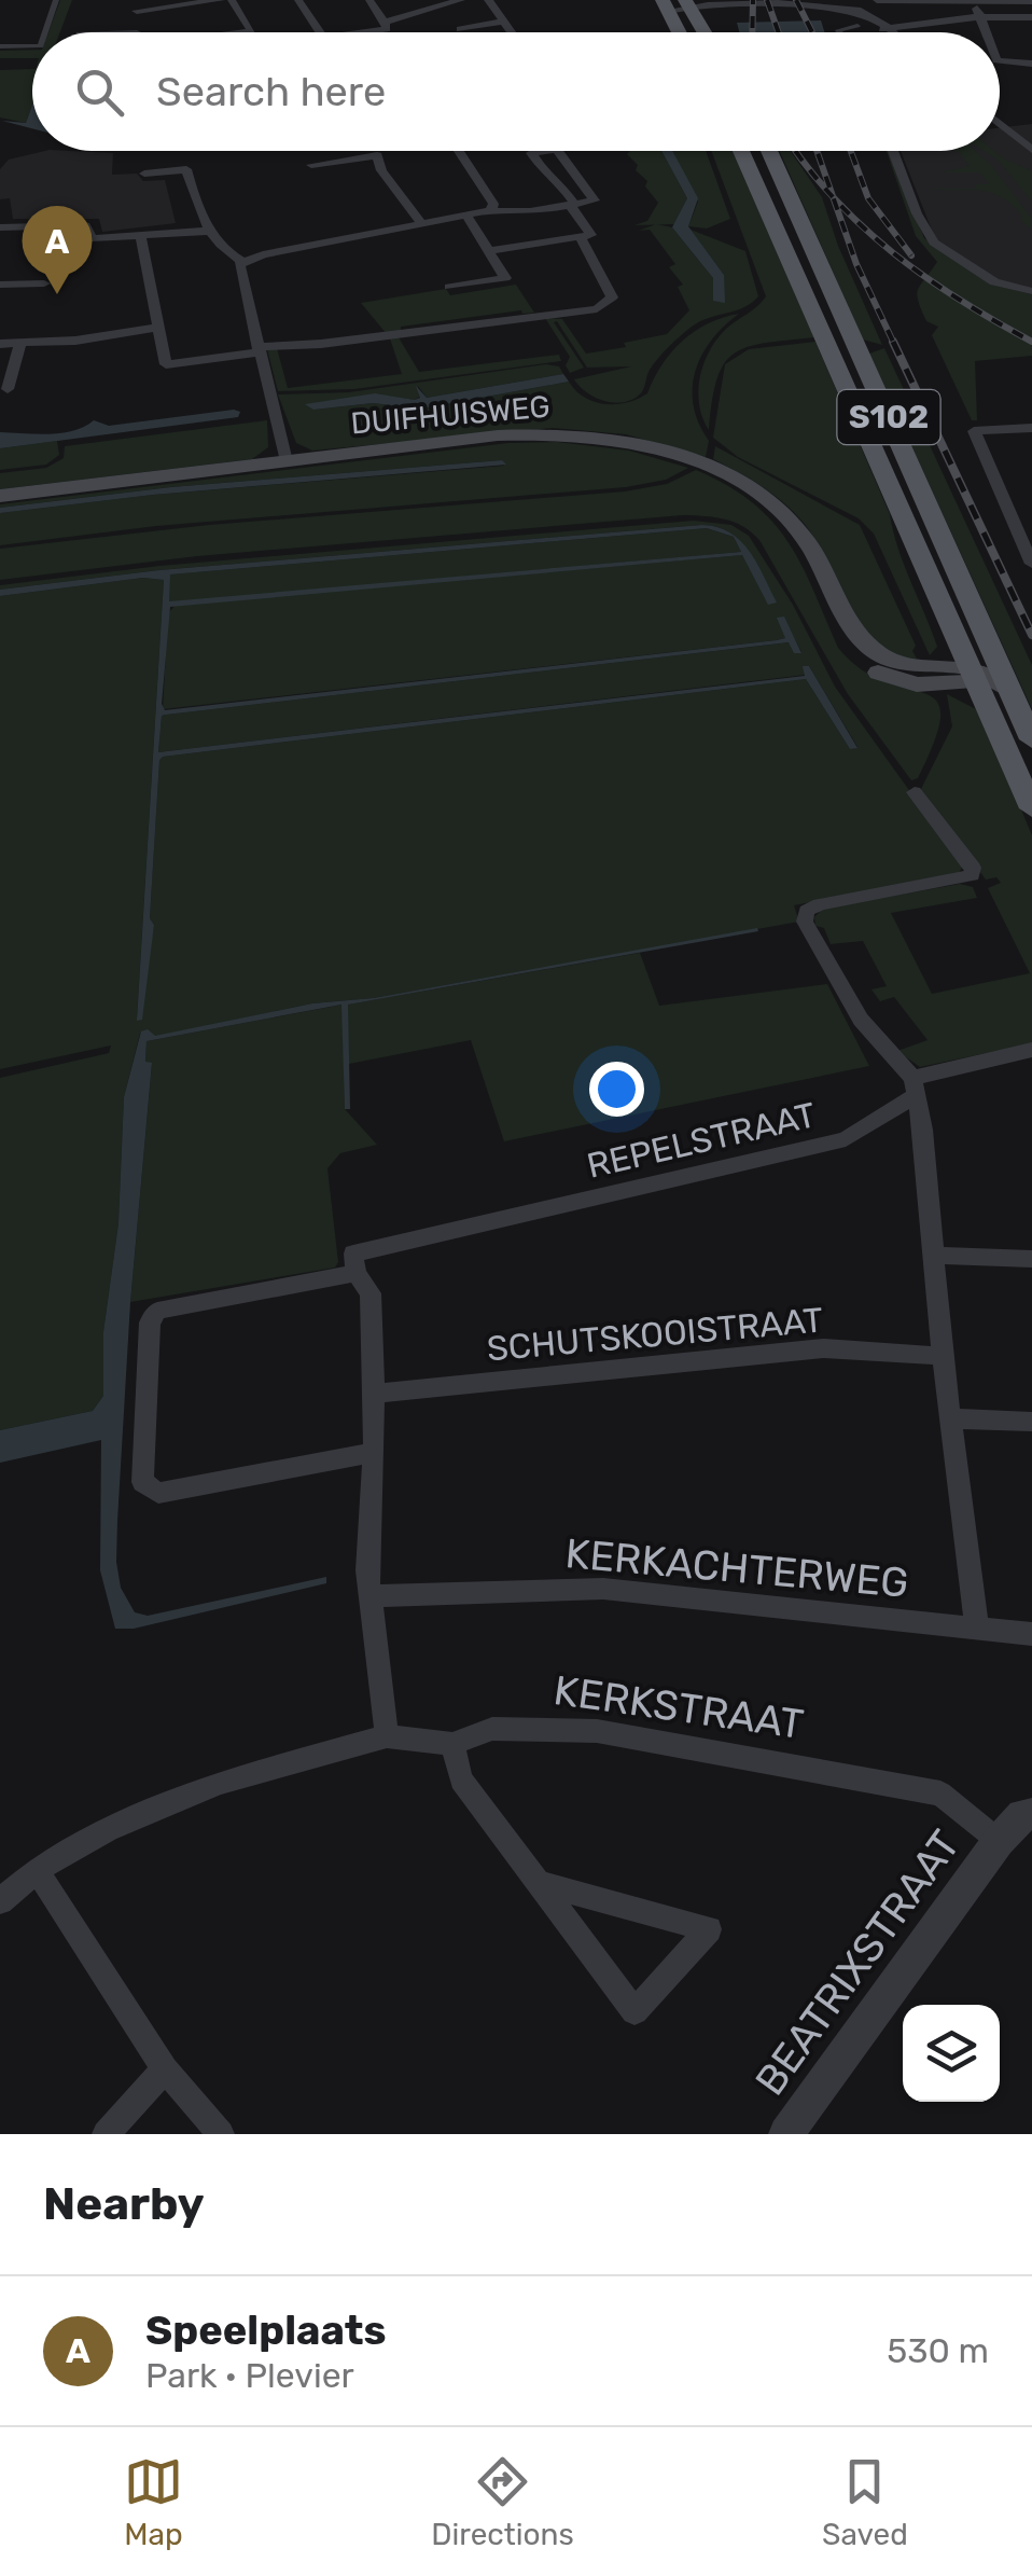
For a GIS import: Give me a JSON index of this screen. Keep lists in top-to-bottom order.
{
  "streets": {
    "main road": ["DUIFHUISWEG", "S102"],
    "street": [
      "REPELSTRAAT",
      "SCHUTSKOOISTRAAT",
      "KERKACHTERWEG",
      "KERKSTRAAT",
      "BEATRIXSTRAAT"
    ]
  },
  "crossings": [
    ["DUIFHUISWEG", "S102"],
    ["KERKSTRAAT", "BEATRIXSTRAAT"]
  ],
  "page": {
    "search": "Search here",
    "pins": "A",
    "heading": "Nearby",
    "list": [
      {
        "mark": "A",
        "name": "Speelplaats",
        "note": "Park · Plevier",
        "value": "530 m"
      }
    ],
    "nav": ["Map", "Directions", "Saved"]
  }
}
